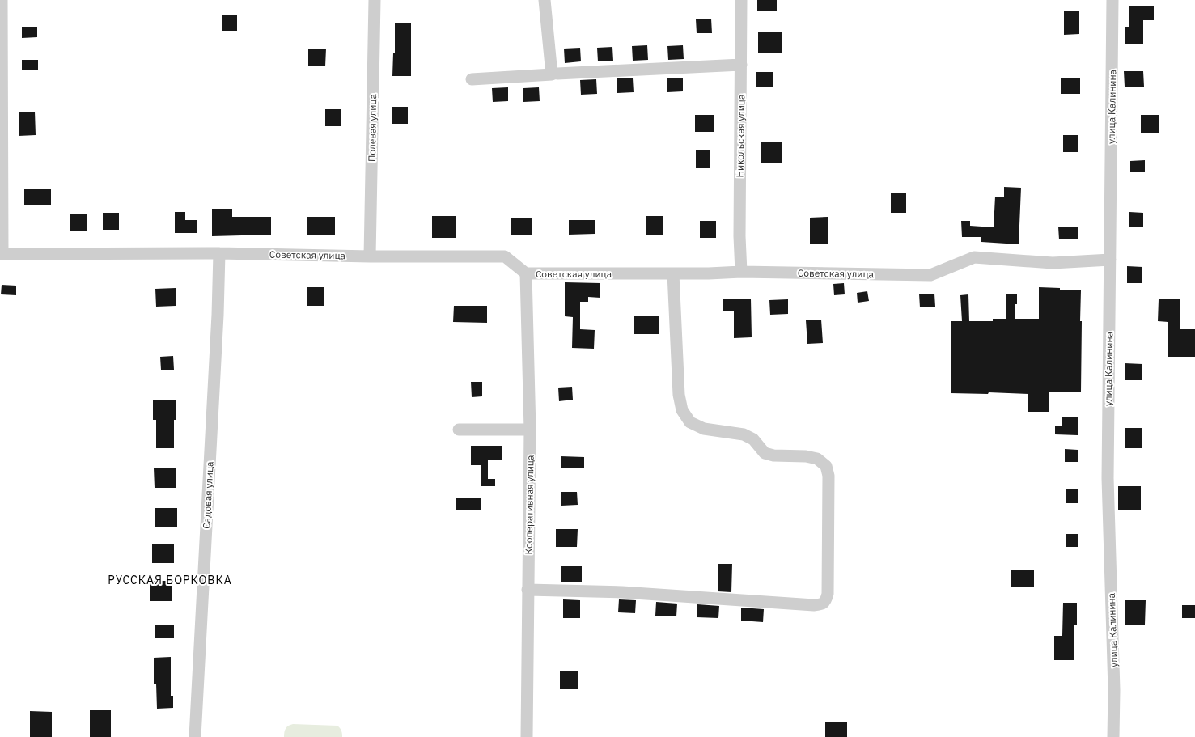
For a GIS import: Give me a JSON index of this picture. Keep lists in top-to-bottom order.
{
  "streets": {
    "street": [
      "улица Калинина",
      "Полевая улица",
      "Никольская улица",
      "Советская улица",
      "Садовая улица",
      "Кооперативная улица"
    ]
  },
  "crossings": [
    ["улица Калинина", "Советская улица"],
    ["Полевая улица", "Советская улица"],
    ["Никольская улица", "Советская улица"],
    ["Советская улица", "Садовая улица"],
    ["Советская улица", "Кооперативная улица"]
  ],
  "districts": ["РУССКАЯ БОРКОВКА"]
}
